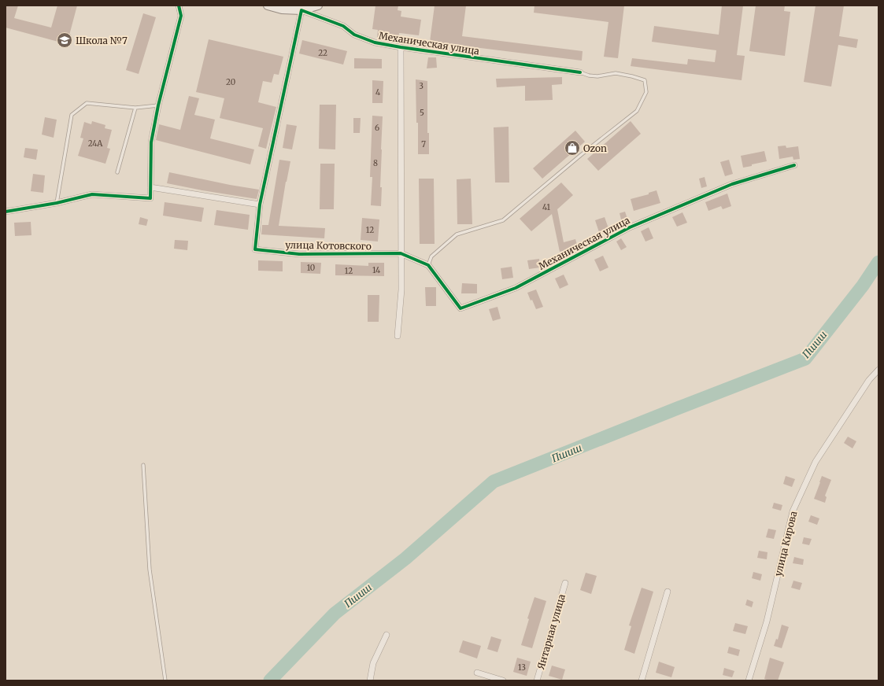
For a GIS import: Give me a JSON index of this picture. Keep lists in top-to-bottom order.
{
  "streets": {
    "street": [
      "Механическая улица",
      "улица Котовского",
      "улица Кирова",
      "Янтарная улица"
    ]
  },
  "crossings": [
    ["Механическая улица", "улица Котовского"]
  ],
  "water": ["Пшиш"],
  "places": {
    "school or university": ["Школа №7"],
    "shop": ["Ozon"]
  },
  "house_numbers": [
    "22",
    "20",
    "3",
    "4",
    "5",
    "6",
    "24А",
    "7",
    "8",
    "41",
    "12",
    "10",
    "14",
    "12",
    "13"
  ]
}
